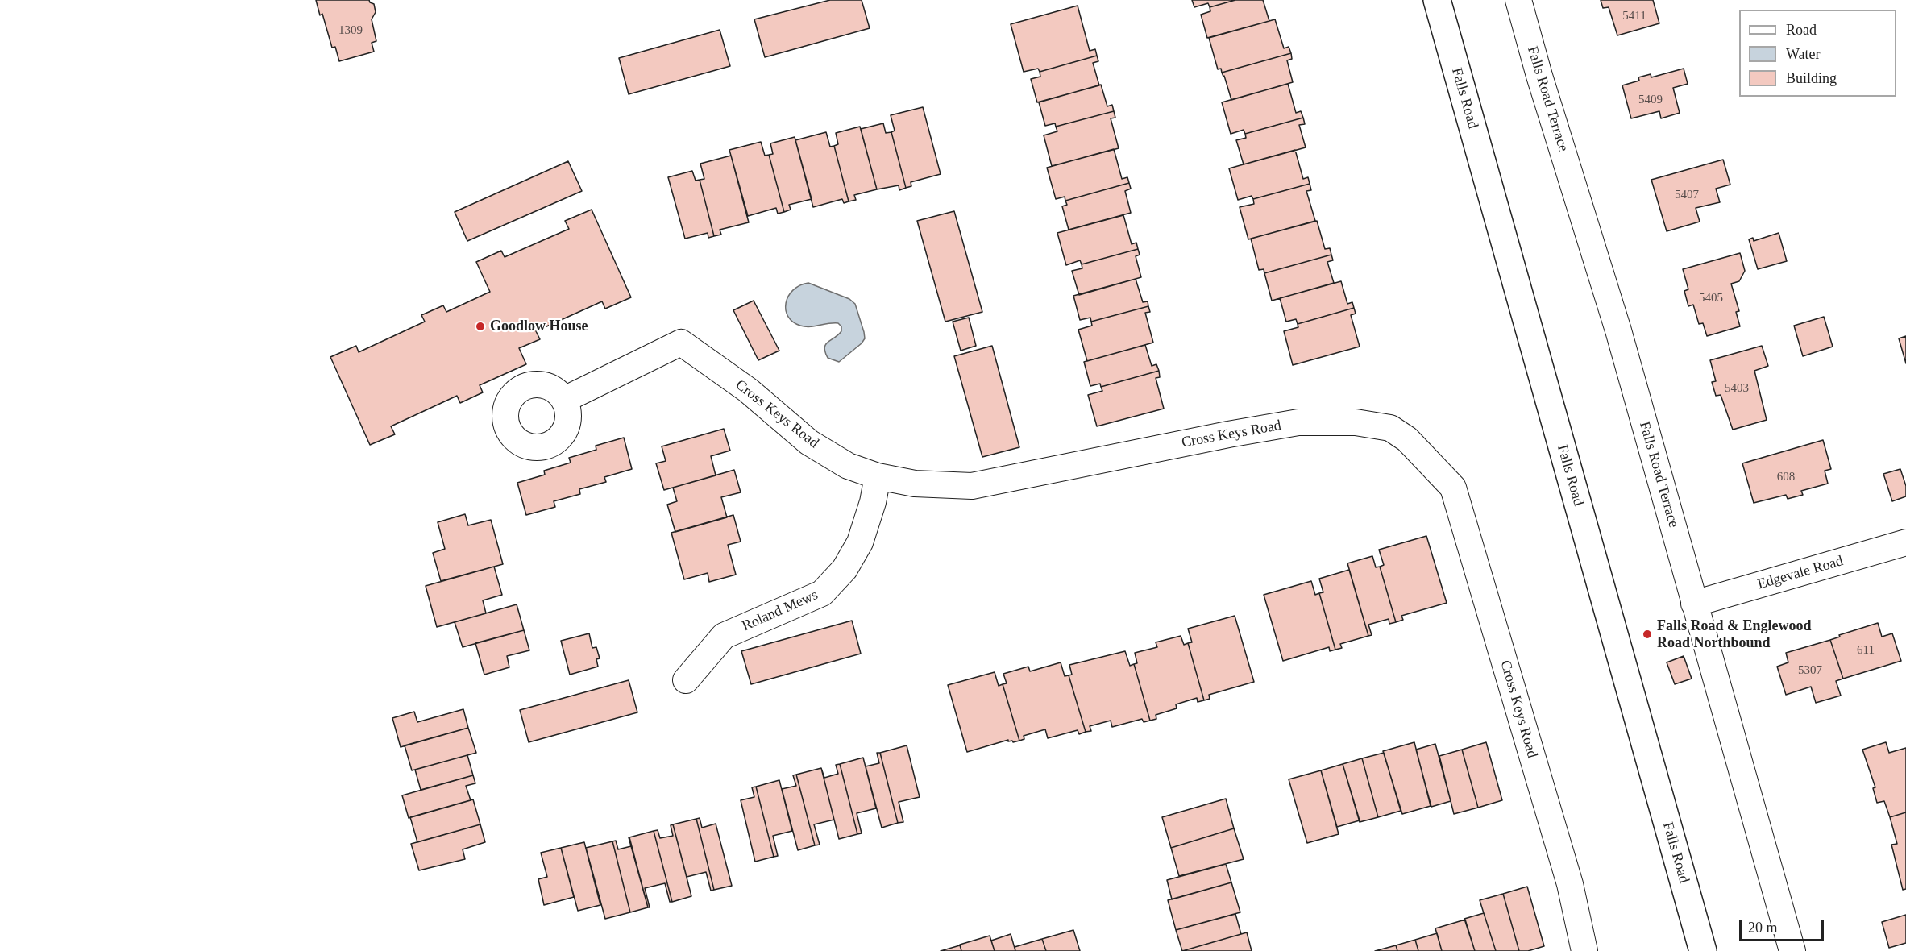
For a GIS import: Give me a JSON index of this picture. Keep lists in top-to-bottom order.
{
  "streets": {
    "main road": ["Falls Road"],
    "street": [
      "Falls Road Terrace",
      "Cross Keys Road",
      "Edgevale Road",
      "Roland Mews"
    ]
  },
  "crossings": [
    ["Falls Road Terrace", "Edgevale Road"],
    ["Cross Keys Road", "Roland Mews"]
  ],
  "places": ["Goodlow House", "Falls Road & Englewood Road Northbound"],
  "house_numbers": [
    "5411",
    "1309",
    "5409",
    "5407",
    "5405",
    "5403",
    "608",
    "611",
    "5307"
  ],
  "legend": ["Road", "Water", "Building"],
  "scale_bar": "20 m"
}
